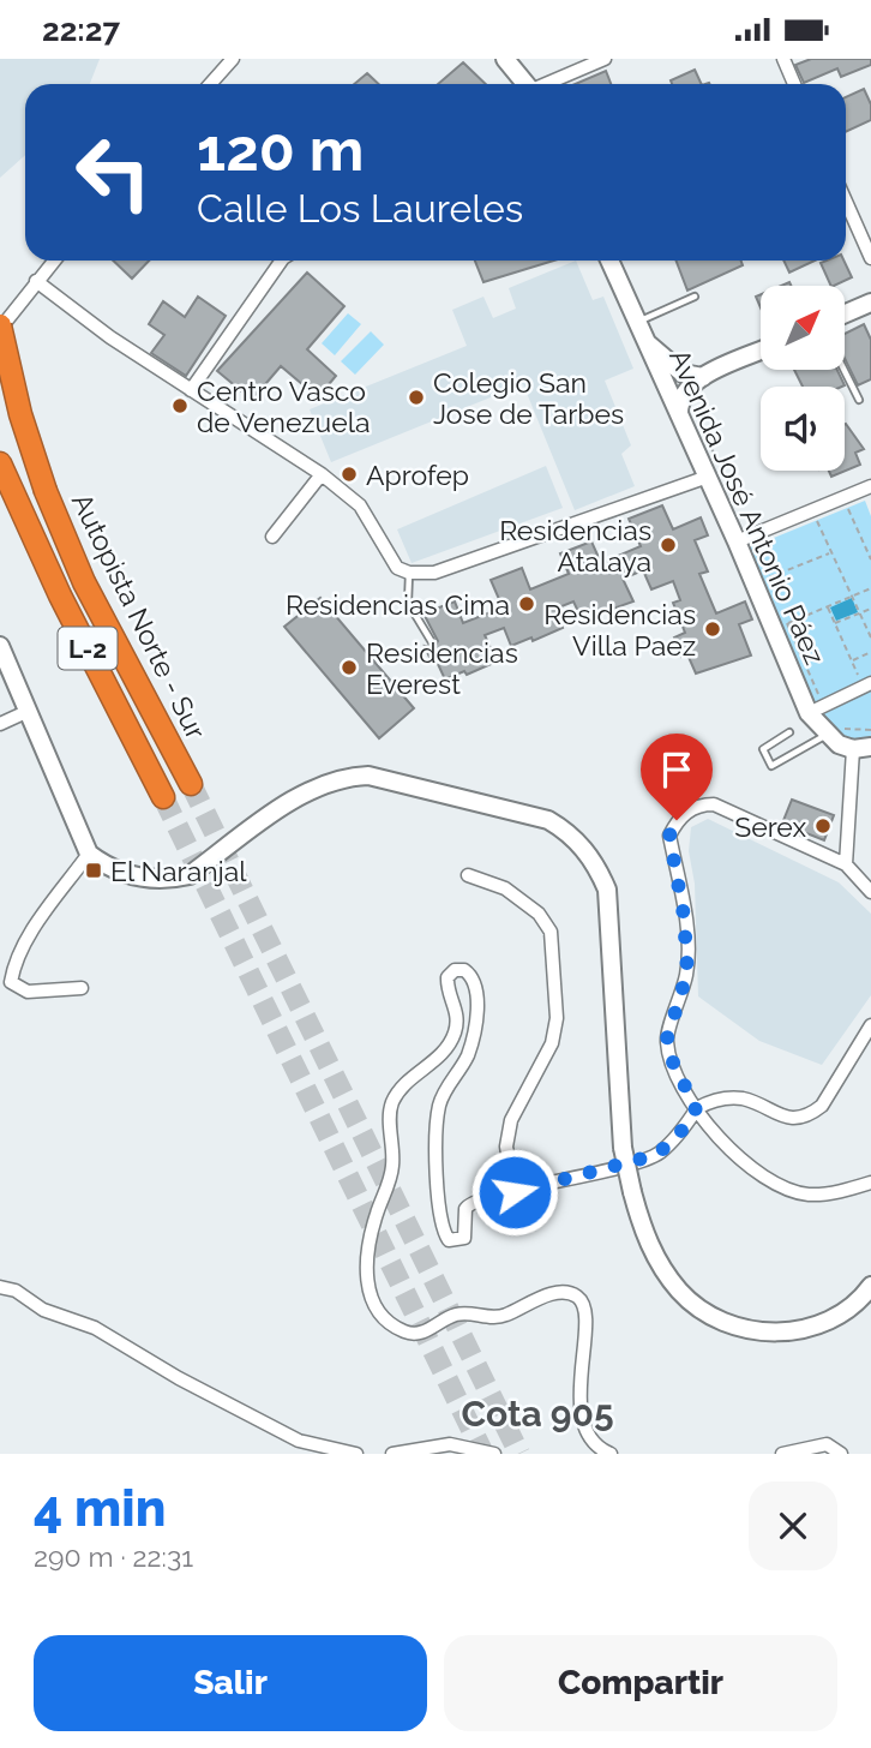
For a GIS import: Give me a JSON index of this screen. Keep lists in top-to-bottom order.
{
  "streets": {
    "highway": ["Autopista Norte - Sur", "L-2"],
    "street": ["Avenida José Antonio Páez"]
  },
  "districts": ["Cota 905"],
  "places": {
    "other": [
      "Colegio San Jose de Tarbes",
      "Centro Vasco de Venezuela",
      "Aprofep",
      "Residencias Atalaya",
      "Residencias Cima",
      "Residencias Villa Paez",
      "Residencias Everest",
      "Serex"
    ],
    "transit": ["El Naranjal"]
  },
  "north": "top right",
  "page": {
    "status": "22:27",
    "turn": ["120 m", "Calle Los Laureles"],
    "heading": ["4 min", "290 m · 22:31"],
    "buttons": ["Salir", "Compartir"]
  }
}
